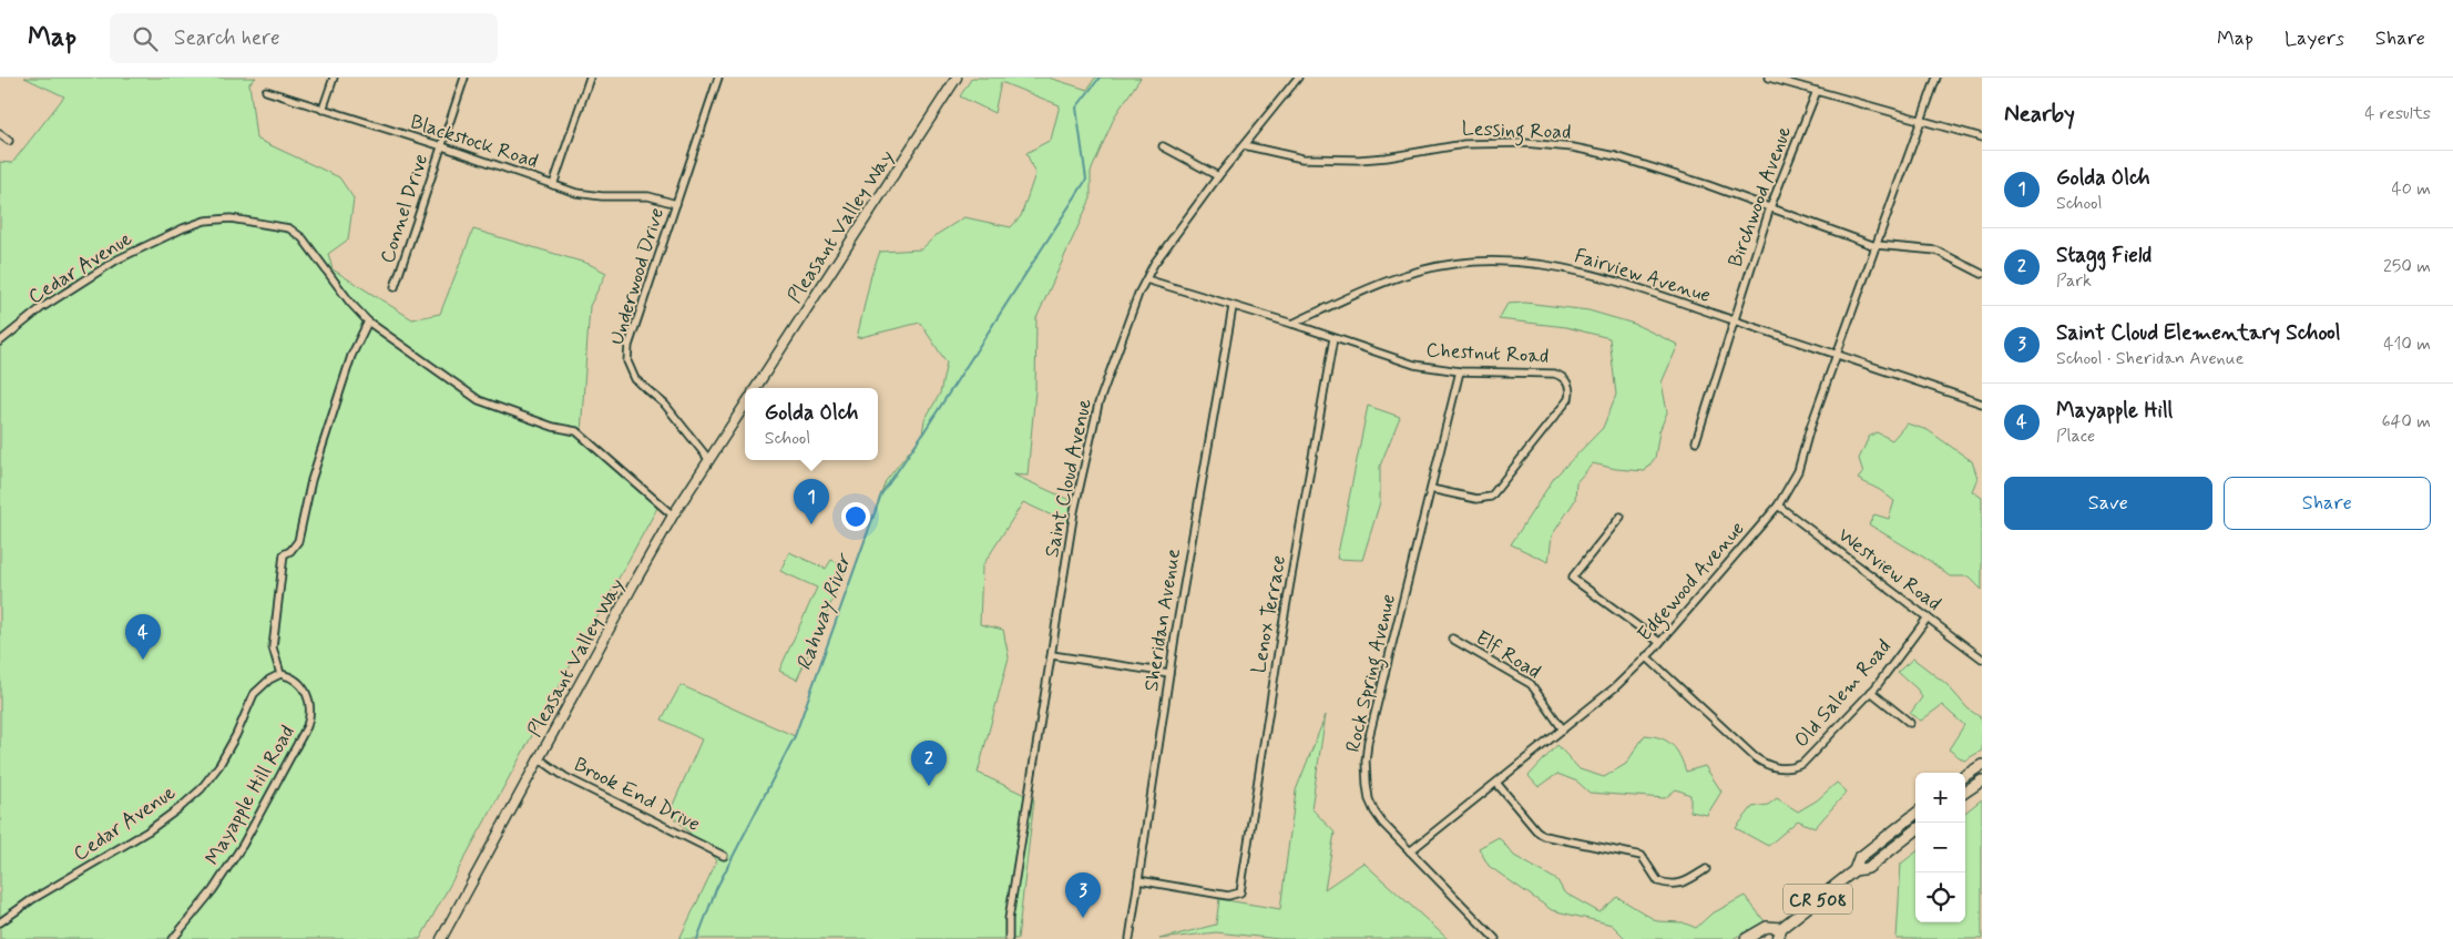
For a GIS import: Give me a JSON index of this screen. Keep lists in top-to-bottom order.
{
  "streets": {
    "main road": ["Pleasant Valley Way", "CR 508"],
    "street": [
      "Lessing Road",
      "Blackstock Road",
      "Birchwood Avenue",
      "Connel Drive",
      "Cedar Avenue",
      "Fairview Avenue",
      "Underwood Drive",
      "Chestnut Road",
      "Saint Cloud Avenue",
      "Westview Road",
      "Edgewood Avenue",
      "Lenox Terrace",
      "Sheridan Avenue",
      "Elf Road",
      "Rock Spring Avenue",
      "Old Salem Road",
      "Brook End Drive",
      "Mayapple Hill Road"
    ]
  },
  "crossings": [
    ["Lessing Road", "Birchwood Avenue"],
    ["Lessing Road", "Saint Cloud Avenue"],
    ["Lessing Road", "Edgewood Avenue"],
    ["Blackstock Road", "Connel Drive"],
    ["Blackstock Road", "Underwood Drive"],
    ["Birchwood Avenue", "Fairview Avenue"],
    ["Pleasant Valley Way", "Cedar Avenue"],
    ["Pleasant Valley Way", "Underwood Drive"],
    ["Pleasant Valley Way", "Brook End Drive"],
    ["Cedar Avenue", "Mayapple Hill Road"],
    ["Fairview Avenue", "Chestnut Road"],
    ["Fairview Avenue", "Edgewood Avenue"],
    ["Chestnut Road", "Saint Cloud Avenue"],
    ["Chestnut Road", "Lenox Terrace"],
    ["Chestnut Road", "Sheridan Avenue"],
    ["Chestnut Road", "Rock Spring Avenue"],
    ["Westview Road", "Edgewood Avenue"],
    ["Westview Road", "Old Salem Road"],
    ["Edgewood Avenue", "Elf Road"],
    ["Edgewood Avenue", "Rock Spring Avenue"],
    ["Edgewood Avenue", "Old Salem Road"],
    ["Lenox Terrace", "Sheridan Avenue"]
  ],
  "water": ["Rahway River"],
  "page": {
    "header": "Map",
    "search": "Search here",
    "nav": ["Map", "Layers", "Share"],
    "heading": ["Nearby", "4 results"],
    "list": [
      {
        "mark": "1",
        "name": "Golda Olch",
        "note": "School",
        "value": "40 m"
      },
      {
        "mark": "2",
        "name": "Stagg Field",
        "note": "Park",
        "value": "250 m"
      },
      {
        "mark": "3",
        "name": "Saint Cloud Elementary School",
        "note": "School · Sheridan Avenue",
        "value": "410 m"
      },
      {
        "mark": "4",
        "name": "Mayapple Hill",
        "note": "Place",
        "value": "640 m"
      }
    ],
    "popup": ["Golda Olch", "School"],
    "buttons": ["Save", "Share"],
    "pins": [
      "1",
      "4",
      "2",
      "3"
    ],
    "map_buttons": ["+", "−"]
  }
}
